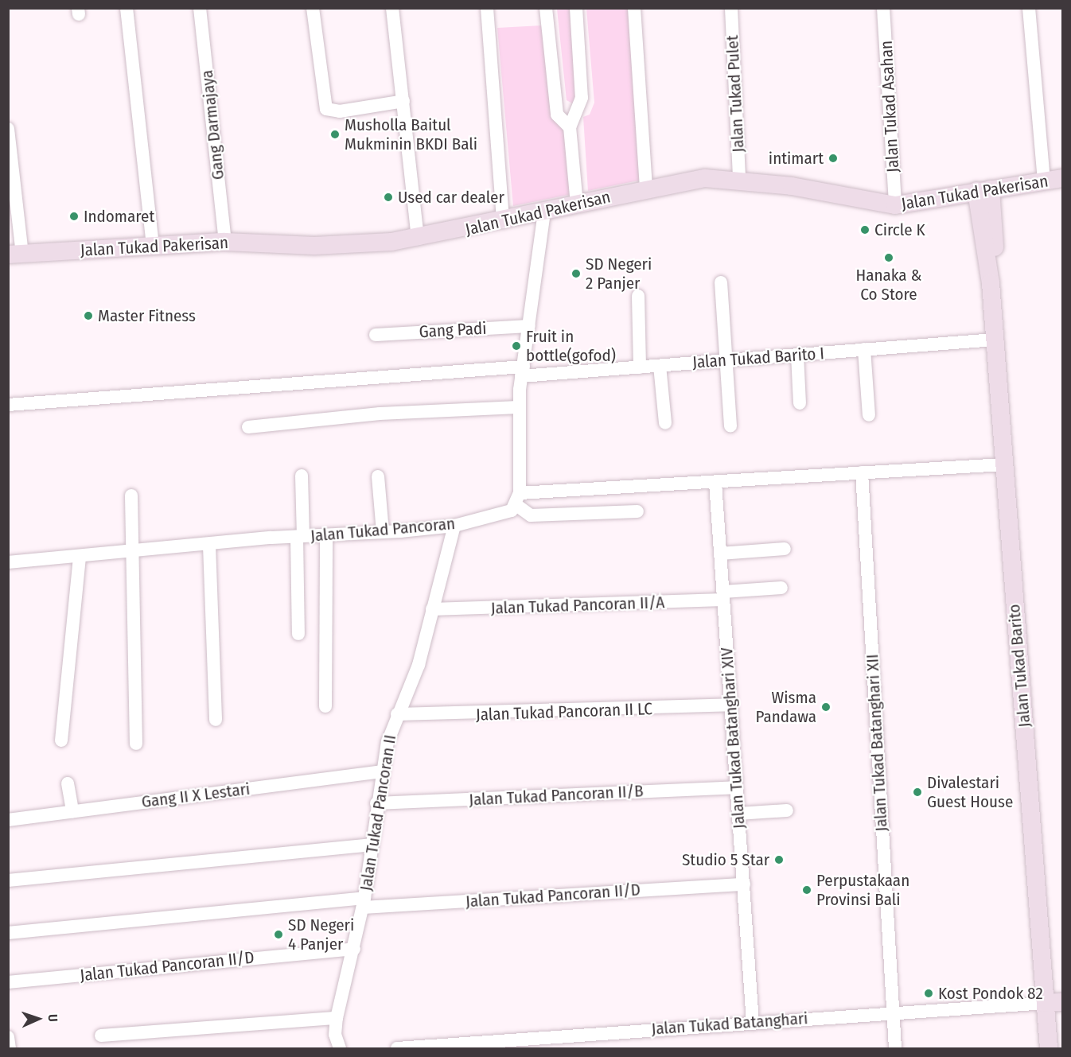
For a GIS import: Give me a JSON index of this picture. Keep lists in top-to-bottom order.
{
  "streets": {
    "street": [
      "Jalan Tukad Pulet",
      "Jalan Tukad Asahan",
      "Gang Darmajaya",
      "Jalan Tukad Pakerisan",
      "Gang Padi",
      "Jalan Tukad Barito I",
      "Jalan Tukad Pancoran",
      "Jalan Tukad Pancoran II/A",
      "Jalan Tukad Barito",
      "Jalan Tukad Pancoran II LC",
      "Jalan Tukad Batanghari XIV",
      "Jalan Tukad Batanghari XII",
      "Gang II X Lestari",
      "Jalan Tukad Pancoran II/B",
      "Jalan Tukad Pancoran II",
      "Jalan Tukad Pancoran II/D",
      "Jalan Tukad Batanghari"
    ]
  },
  "crossings": [
    ["Jalan Tukad Pulet", "Jalan Tukad Pakerisan"],
    ["Jalan Tukad Asahan", "Jalan Tukad Pakerisan"],
    ["Gang Darmajaya", "Jalan Tukad Pakerisan"],
    ["Jalan Tukad Pakerisan", "Jalan Tukad Barito"],
    ["Jalan Tukad Barito I", "Jalan Tukad Barito"],
    ["Jalan Tukad Pancoran", "Jalan Tukad Pancoran II"],
    ["Jalan Tukad Pancoran II/A", "Jalan Tukad Batanghari XIV"],
    ["Jalan Tukad Pancoran II/A", "Jalan Tukad Pancoran II"],
    ["Jalan Tukad Barito", "Jalan Tukad Batanghari"],
    ["Jalan Tukad Pancoran II LC", "Jalan Tukad Batanghari XIV"],
    ["Jalan Tukad Pancoran II LC", "Jalan Tukad Pancoran II"],
    ["Jalan Tukad Batanghari XIV", "Jalan Tukad Pancoran II/B"],
    ["Jalan Tukad Batanghari XIV", "Jalan Tukad Pancoran II/D"],
    ["Jalan Tukad Batanghari XIV", "Jalan Tukad Batanghari"],
    ["Jalan Tukad Batanghari XII", "Jalan Tukad Batanghari"],
    ["Gang II X Lestari", "Jalan Tukad Pancoran II"],
    ["Jalan Tukad Pancoran II/B", "Jalan Tukad Pancoran II"],
    ["Jalan Tukad Pancoran II", "Jalan Tukad Pancoran II/D"]
  ],
  "places": [
    "Musholla Baitul Mukminin BKDI Bali",
    "intimart",
    "Used car dealer",
    "Indomaret",
    "Circle K",
    "Hanaka & Co Store",
    "SD Negeri 2 Panjer",
    "Master Fitness",
    "Fruit in bottle(gofod)",
    "Wisma Pandawa",
    "Divalestari Guest House",
    "Studio 5 Star",
    "Perpustakaan Provinsi Bali",
    "SD Negeri 4 Panjer",
    "Kost Pondok 82"
  ],
  "north": "right"
}
